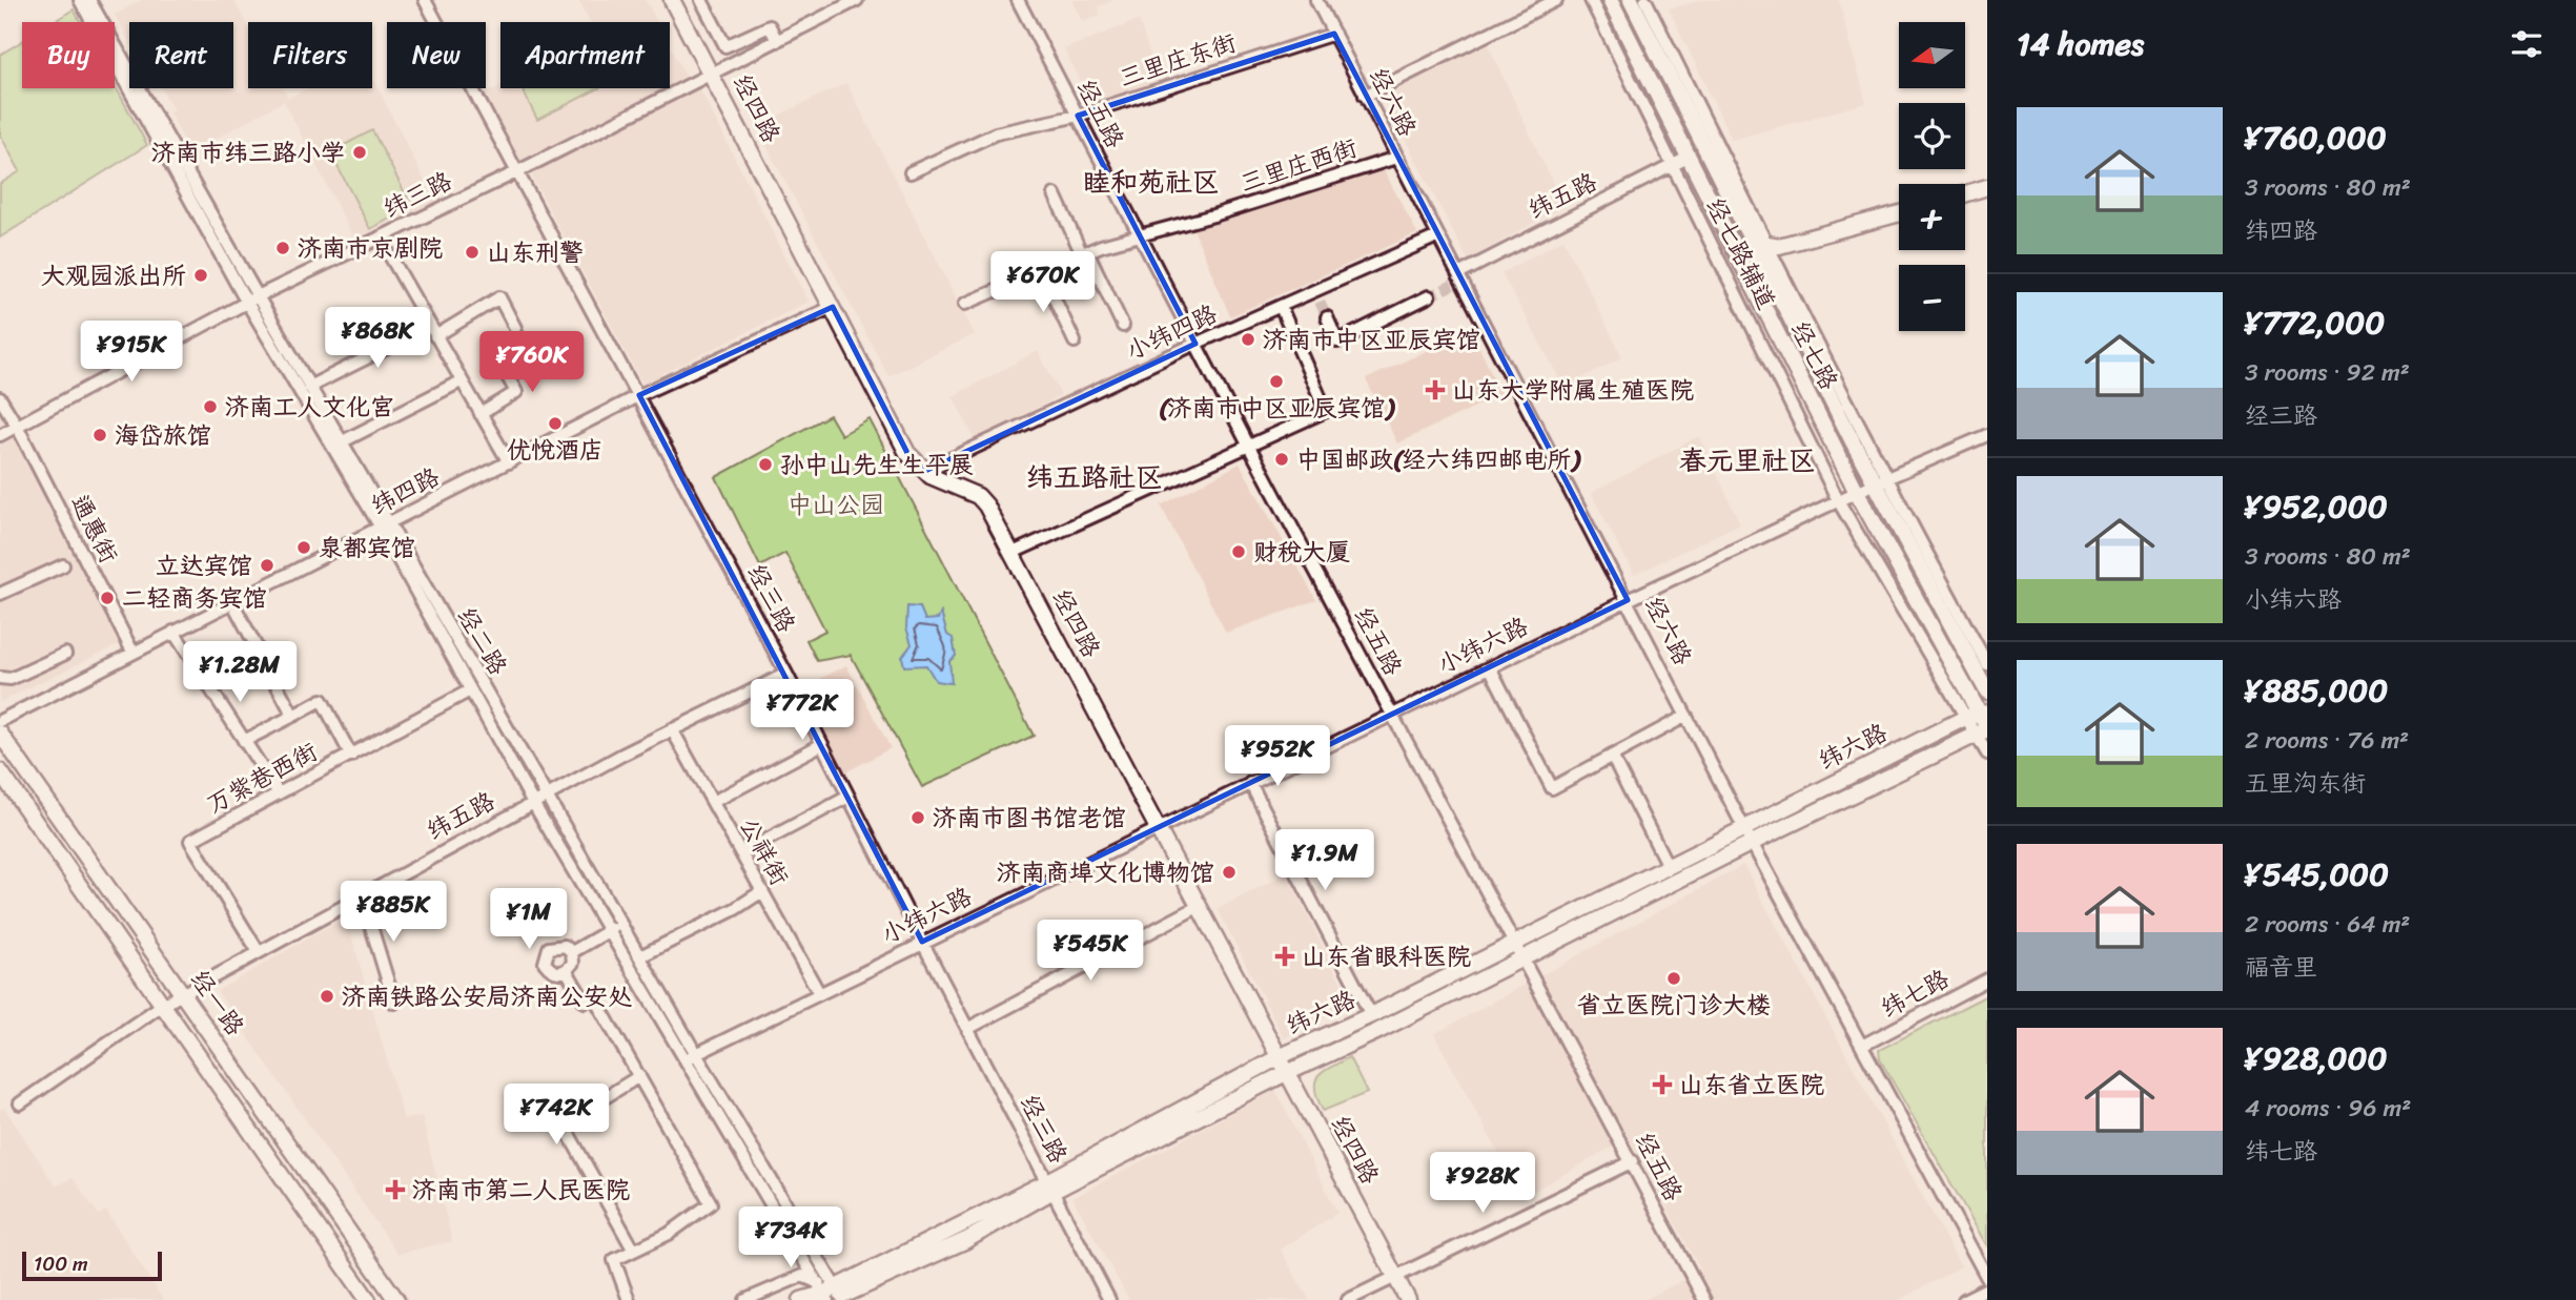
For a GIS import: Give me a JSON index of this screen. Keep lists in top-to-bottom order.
{
  "streets": {
    "main road": [
      "经四路",
      "经七路",
      "纬六路",
      "经一路"
    ],
    "street": [
      "三里庄东街",
      "经六路",
      "经五路",
      "三里庄西街",
      "纬三路",
      "纬五路",
      "经七路辅道",
      "小纬四路",
      "纬四路",
      "通惠街",
      "经三路",
      "经二路",
      "小纬六路",
      "万紫巷西街",
      "公祥街",
      "纬七路"
    ]
  },
  "crossings": [
    ["三里庄东街", "经六路"],
    ["三里庄东街", "经五路"],
    ["经六路", "三里庄西街"],
    ["经六路", "纬五路"],
    ["经六路", "小纬四路"],
    ["经六路", "小纬六路"],
    ["经六路", "纬六路"],
    ["经六路", "纬七路"],
    ["经四路", "纬三路"],
    ["经四路", "小纬四路"],
    ["经四路", "纬四路"],
    ["经四路", "小纬六路"],
    ["经四路", "纬六路"],
    ["经五路", "三里庄西街"],
    ["经五路", "小纬四路"],
    ["经五路", "小纬六路"],
    ["经五路", "纬六路"],
    ["纬三路", "通惠街"],
    ["纬三路", "经三路"],
    ["纬三路", "经二路"],
    ["纬五路", "经七路辅道"],
    ["纬五路", "经七路"],
    ["纬五路", "经三路"],
    ["纬五路", "经二路"],
    ["纬五路", "万紫巷西街"],
    ["纬五路", "公祥街"],
    ["纬五路", "经一路"],
    ["经七路辅道", "经七路"],
    ["经七路辅道", "小纬六路"],
    ["经七路辅道", "纬六路"],
    ["经七路", "小纬六路"],
    ["经七路", "纬六路"],
    ["纬四路", "通惠街"],
    ["纬四路", "经三路"],
    ["纬四路", "经二路"],
    ["经三路", "小纬六路"],
    ["经三路", "纬六路"],
    ["经二路", "小纬六路"],
    ["经二路", "纬六路"],
    ["经二路", "万紫巷西街"],
    ["小纬六路", "公祥街"]
  ],
  "districts": ["睦和苑社区", "春元里社区", "纬五路社区"],
  "parks": ["中山公园"],
  "places": {
    "other": [
      "济南市纬三路小学",
      "济南市京剧院",
      "山东刑警",
      "大观园派出所",
      "济南市中区亚辰宾馆",
      "(济南市中区亚辰宾馆)",
      "济南工人文化宫",
      "优悦酒店",
      "海岱旅馆",
      "中国邮政(经六纬四邮电所)",
      "孙中山先生生平展",
      "泉都宾馆",
      "财税大厦",
      "立达宾馆",
      "二轻商务宾馆",
      "济南市图书馆老馆",
      "济南商埠文化博物馆",
      "省立医院门诊大楼",
      "济南铁路公安局济南公安处"
    ],
    "health": [
      "山东大学附属生殖医院",
      "山东省眼科医院",
      "山东省立医院",
      "济南市第二人民医院"
    ]
  },
  "scale_bar": "100 m",
  "north": "left",
  "page": {
    "heading": "14 homes",
    "map_buttons": ["+", "−"],
    "chip": [
      "Buy",
      "Rent",
      "Filters",
      "New",
      "Apartment"
    ],
    "list": [
      {
        "name": "¥760,000",
        "note": "3 rooms · 80 m² · 纬四路"
      },
      {
        "name": "¥772,000",
        "note": "3 rooms · 92 m² · 经三路"
      },
      {
        "name": "¥952,000",
        "note": "3 rooms · 80 m² · 小纬六路"
      },
      {
        "name": "¥885,000",
        "note": "2 rooms · 76 m² · 五里沟东街"
      },
      {
        "name": "¥545,000",
        "note": "2 rooms · 64 m² · 福音里"
      },
      {
        "name": "¥928,000",
        "note": "4 rooms · 96 m² · 纬七路"
      }
    ],
    "price": [
      "¥670K",
      "¥868K",
      "¥915K",
      "¥760K",
      "¥1.28M",
      "¥772K",
      "¥952K",
      "¥1.9M",
      "¥885K",
      "¥1M",
      "¥545K",
      "¥742K",
      "¥928K",
      "¥734K"
    ],
    "scale": "100 m"
  }
}
